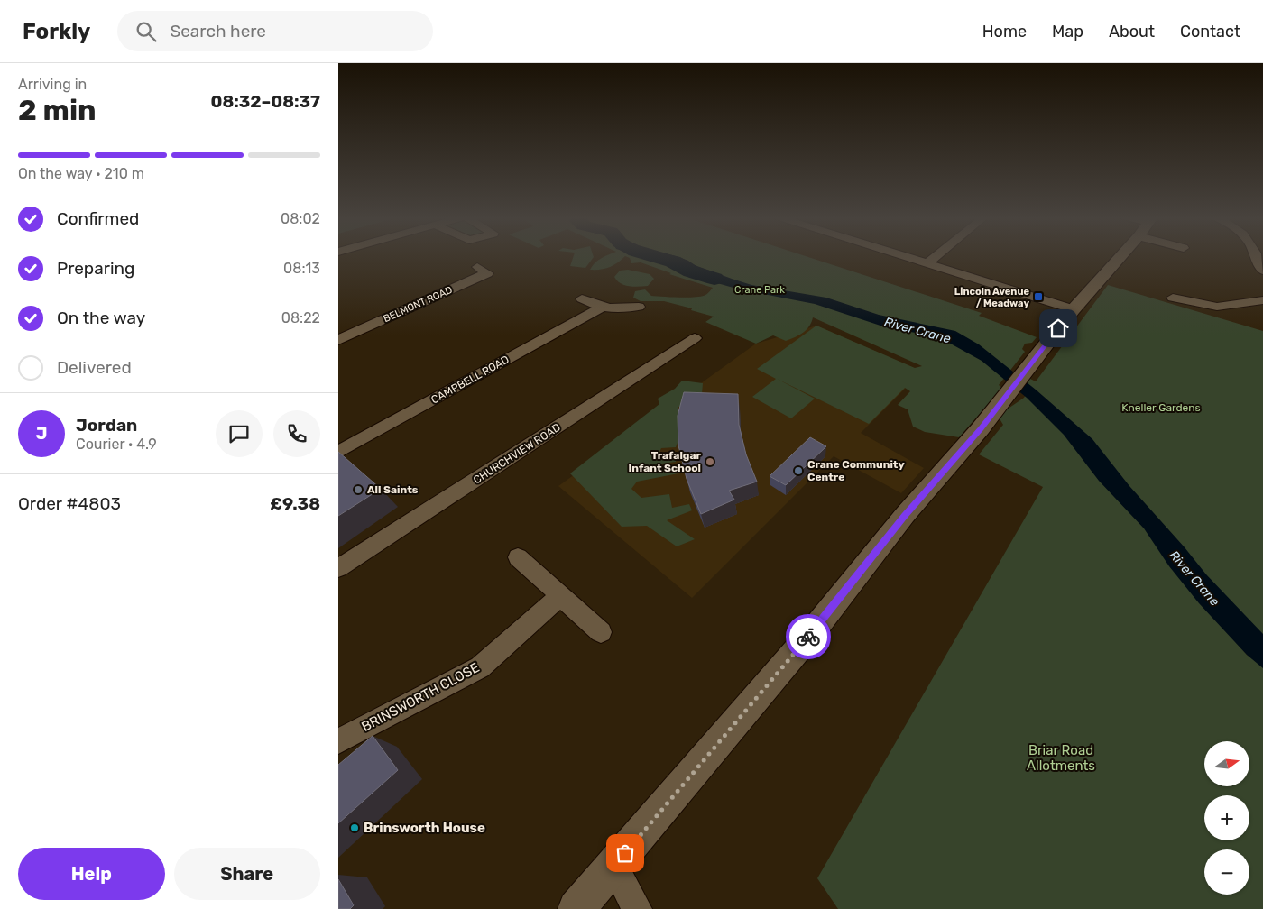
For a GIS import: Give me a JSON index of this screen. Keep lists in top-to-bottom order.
{
  "streets": {
    "street": [
      "BELMONT ROAD",
      "CAMPBELL ROAD",
      "CHURCHVIEW ROAD",
      "BRINSWORTH CLOSE"
    ]
  },
  "water": ["River Crane"],
  "parks": ["Crane Park", "Kneller Gardens", "Briar Road Allotments"],
  "places": {
    "transit": ["Lincoln Avenue / Meadway"],
    "other": [
      "Trafalgar Infant School",
      "Crane Community Centre",
      "All Saints",
      "Brinsworth House"
    ]
  },
  "north": "right",
  "page": {
    "header": "Forkly",
    "search": "Search here",
    "nav": [
      "Home",
      "Map",
      "About",
      "Contact"
    ],
    "heading": ["2 min", "Arriving in", "08:32–08:37"],
    "panel": [
      "Jordan",
      "Courier · 4.9",
      "Order #4803",
      "£9.38"
    ],
    "bar": "On the way · 210 m",
    "list": [
      ["Confirmed", "08:02"],
      ["Preparing", "08:13"],
      ["On the way", "08:22"],
      "Delivered"
    ],
    "round": "J",
    "map_buttons": ["+", "−"],
    "buttons": ["Help", "Share"]
  }
}
